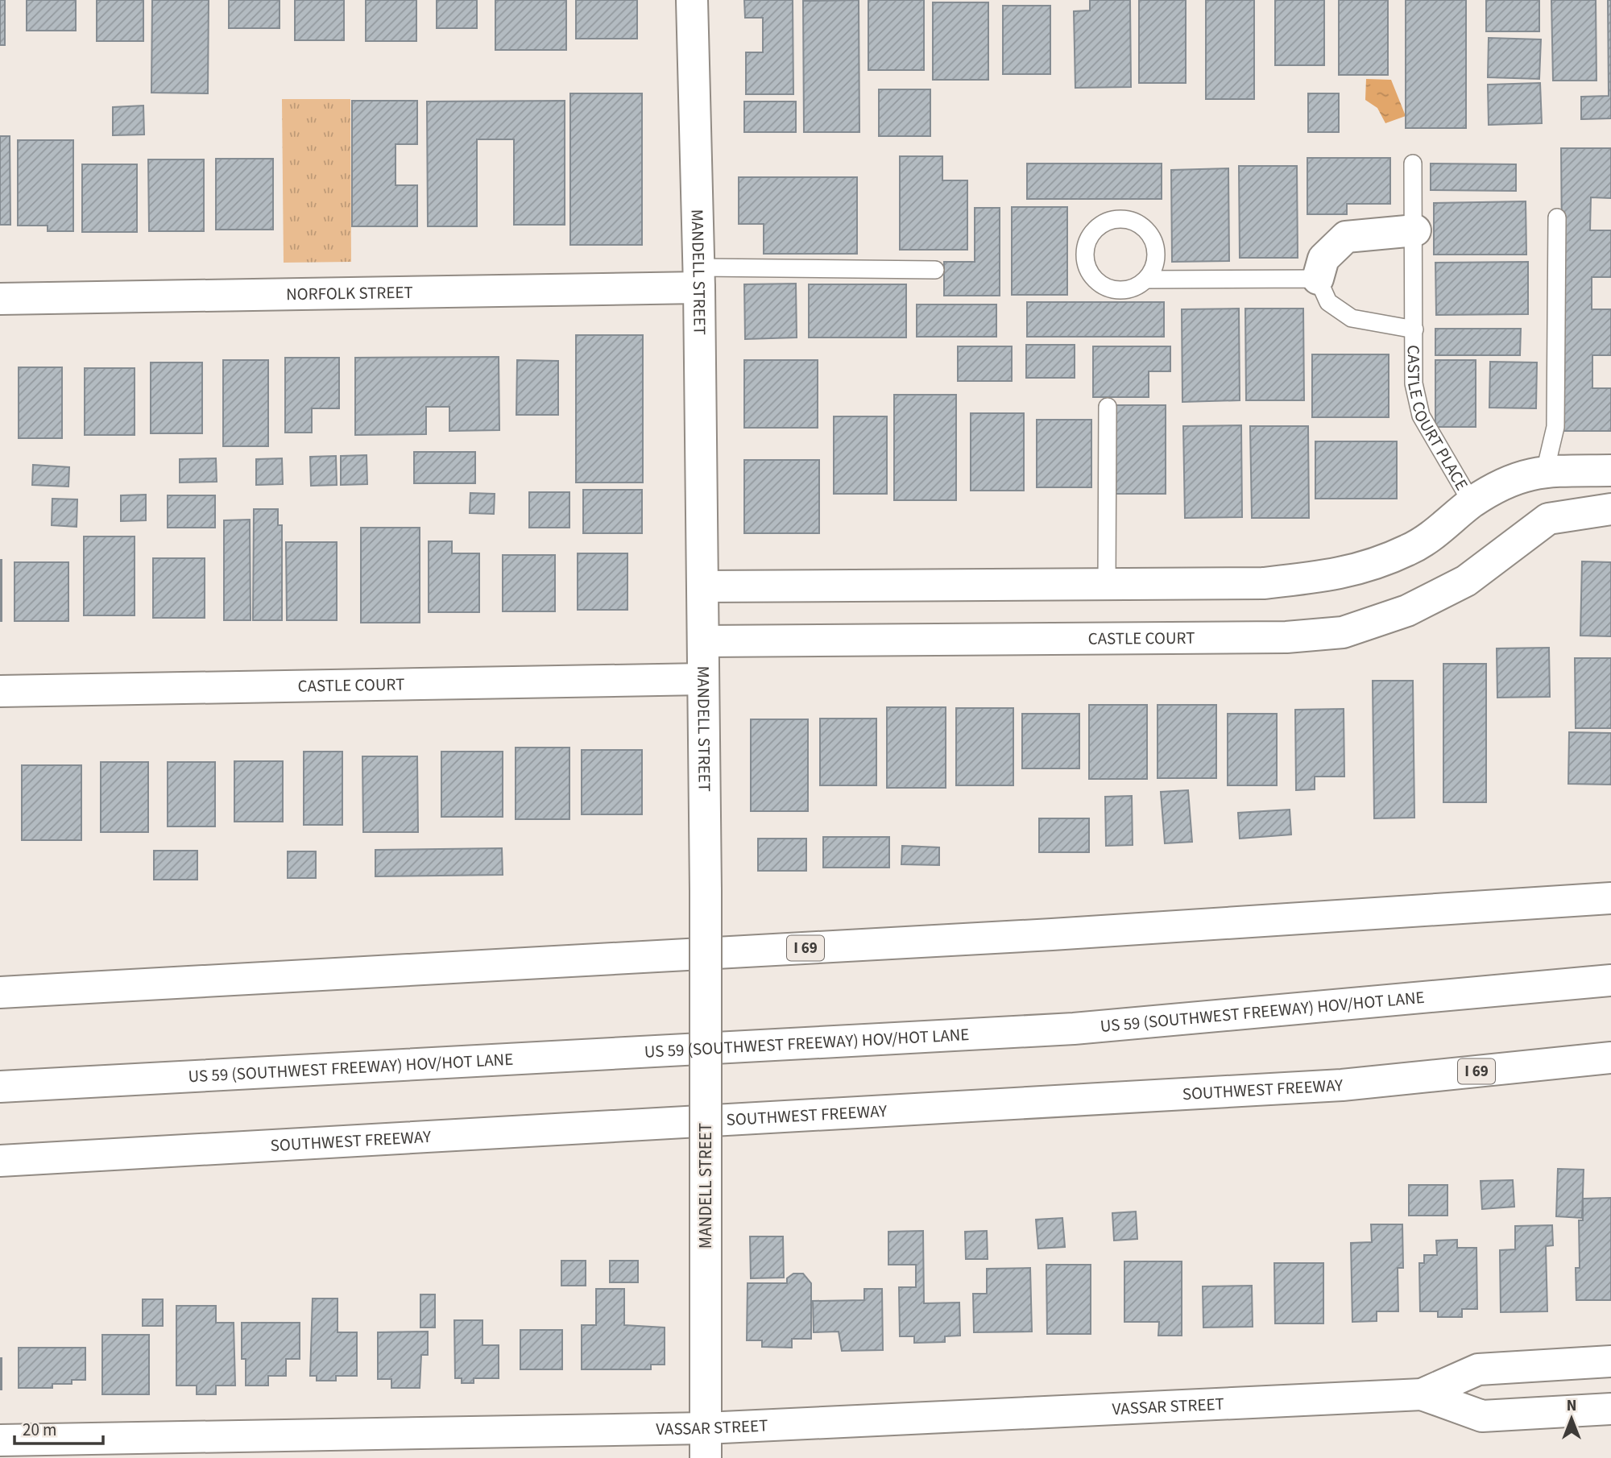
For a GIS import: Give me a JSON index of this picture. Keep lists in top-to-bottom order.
{
  "streets": {
    "main road": [
      "MANDELL STREET",
      "NORFOLK STREET",
      "CASTLE COURT",
      "I 69",
      "US 59 (SOUTHWEST FREEWAY) HOV/HOT LANE",
      "SOUTHWEST FREEWAY",
      "VASSAR STREET"
    ],
    "lane": ["CASTLE COURT PLACE"]
  },
  "crossings": [
    ["MANDELL STREET", "NORFOLK STREET"],
    ["MANDELL STREET", "CASTLE COURT"],
    ["MANDELL STREET", "VASSAR STREET"]
  ],
  "scale_bar": "20 m",
  "north": "top"
}
